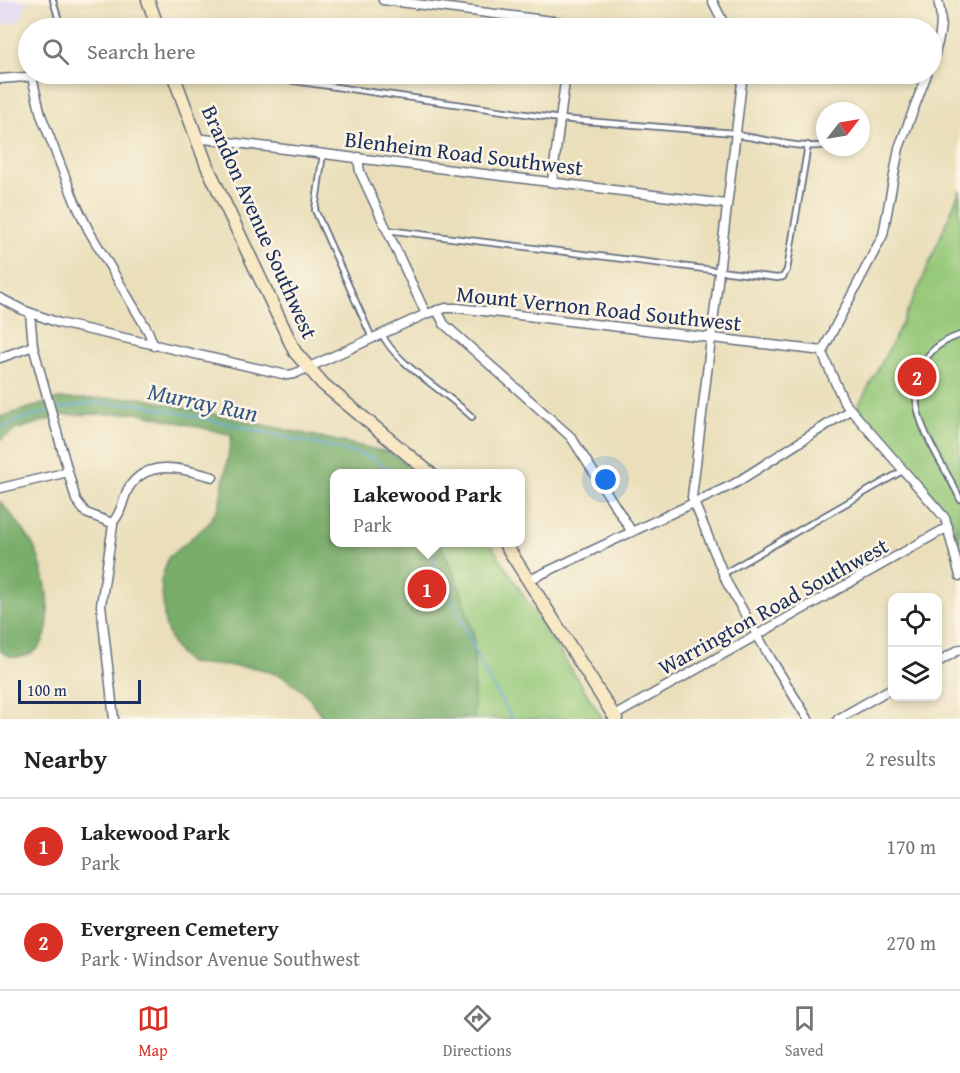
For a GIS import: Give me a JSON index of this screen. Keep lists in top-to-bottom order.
{
  "streets": {
    "main road": ["Brandon Avenue Southwest"],
    "street": ["Blenheim Road Southwest", "Mount Vernon Road Southwest", "Warrington Road Southwest"]
  },
  "crossings": [
    ["Blenheim Road Southwest", "Brandon Avenue Southwest"],
    ["Brandon Avenue Southwest", "Mount Vernon Road Southwest"]
  ],
  "water": ["Murray Run"],
  "scale_bar": "100 m",
  "north": "top right",
  "page": {
    "search": "Search here",
    "pins": ["2", "1"],
    "popup": ["Lakewood Park", "Park"],
    "scale": "100 m",
    "heading": ["Nearby", "2 results"],
    "list": [
      {
        "mark": "1",
        "name": "Lakewood Park",
        "note": "Park",
        "value": "170 m"
      },
      {
        "mark": "2",
        "name": "Evergreen Cemetery",
        "note": "Park · Windsor Avenue Southwest",
        "value": "270 m"
      }
    ],
    "nav": ["Map", "Directions", "Saved"]
  }
}
